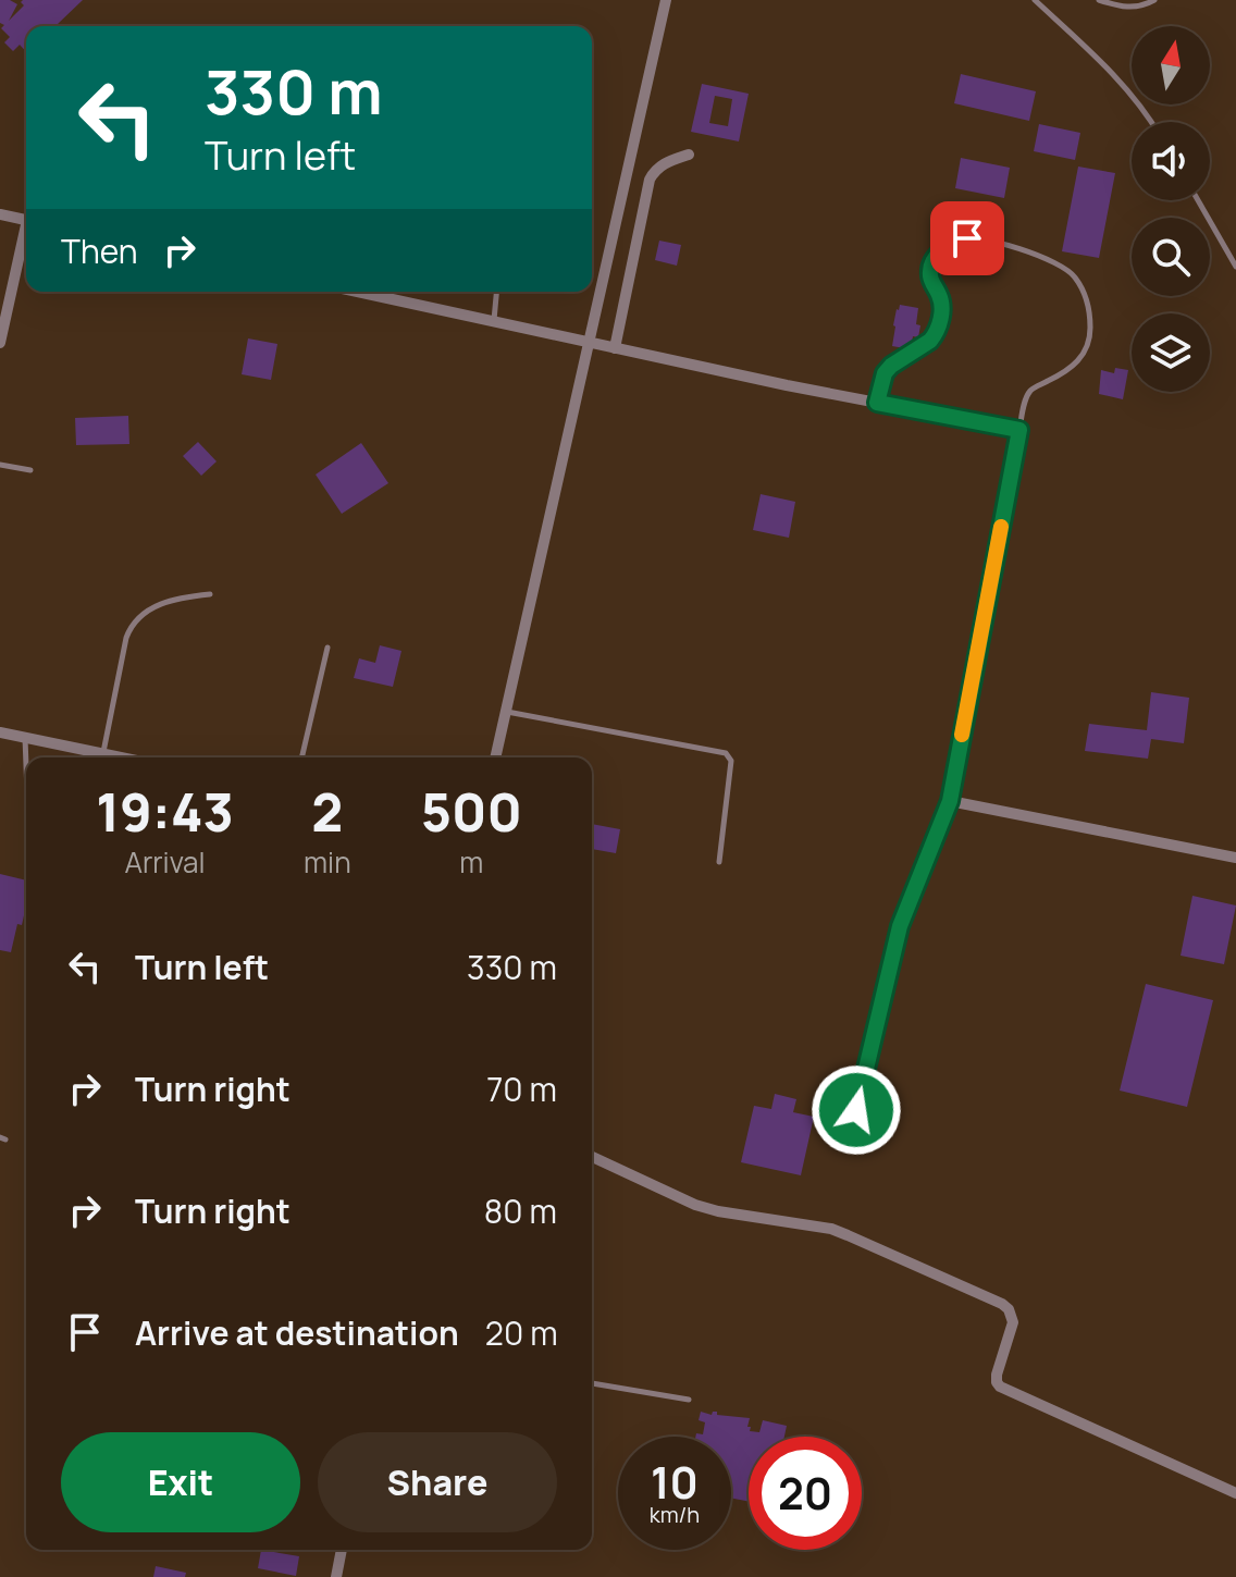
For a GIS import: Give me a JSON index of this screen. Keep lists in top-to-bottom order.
{
  "north": "top",
  "page": {
    "turn": ["330 m", "Turn left"],
    "then": "Then",
    "eta": [
      "19:43",
      "Arrival",
      "2",
      "min",
      "500",
      "m"
    ],
    "list": [
      {
        "name": "Turn left",
        "value": "330 m"
      },
      {
        "name": "Turn right",
        "value": "70 m"
      },
      {
        "name": "Turn right",
        "value": "80 m"
      },
      {
        "name": "Arrive at destination",
        "value": "20 m"
      }
    ],
    "buttons": ["Exit", "Share"],
    "speed": "10 km/h",
    "limit": "20"
  }
}
